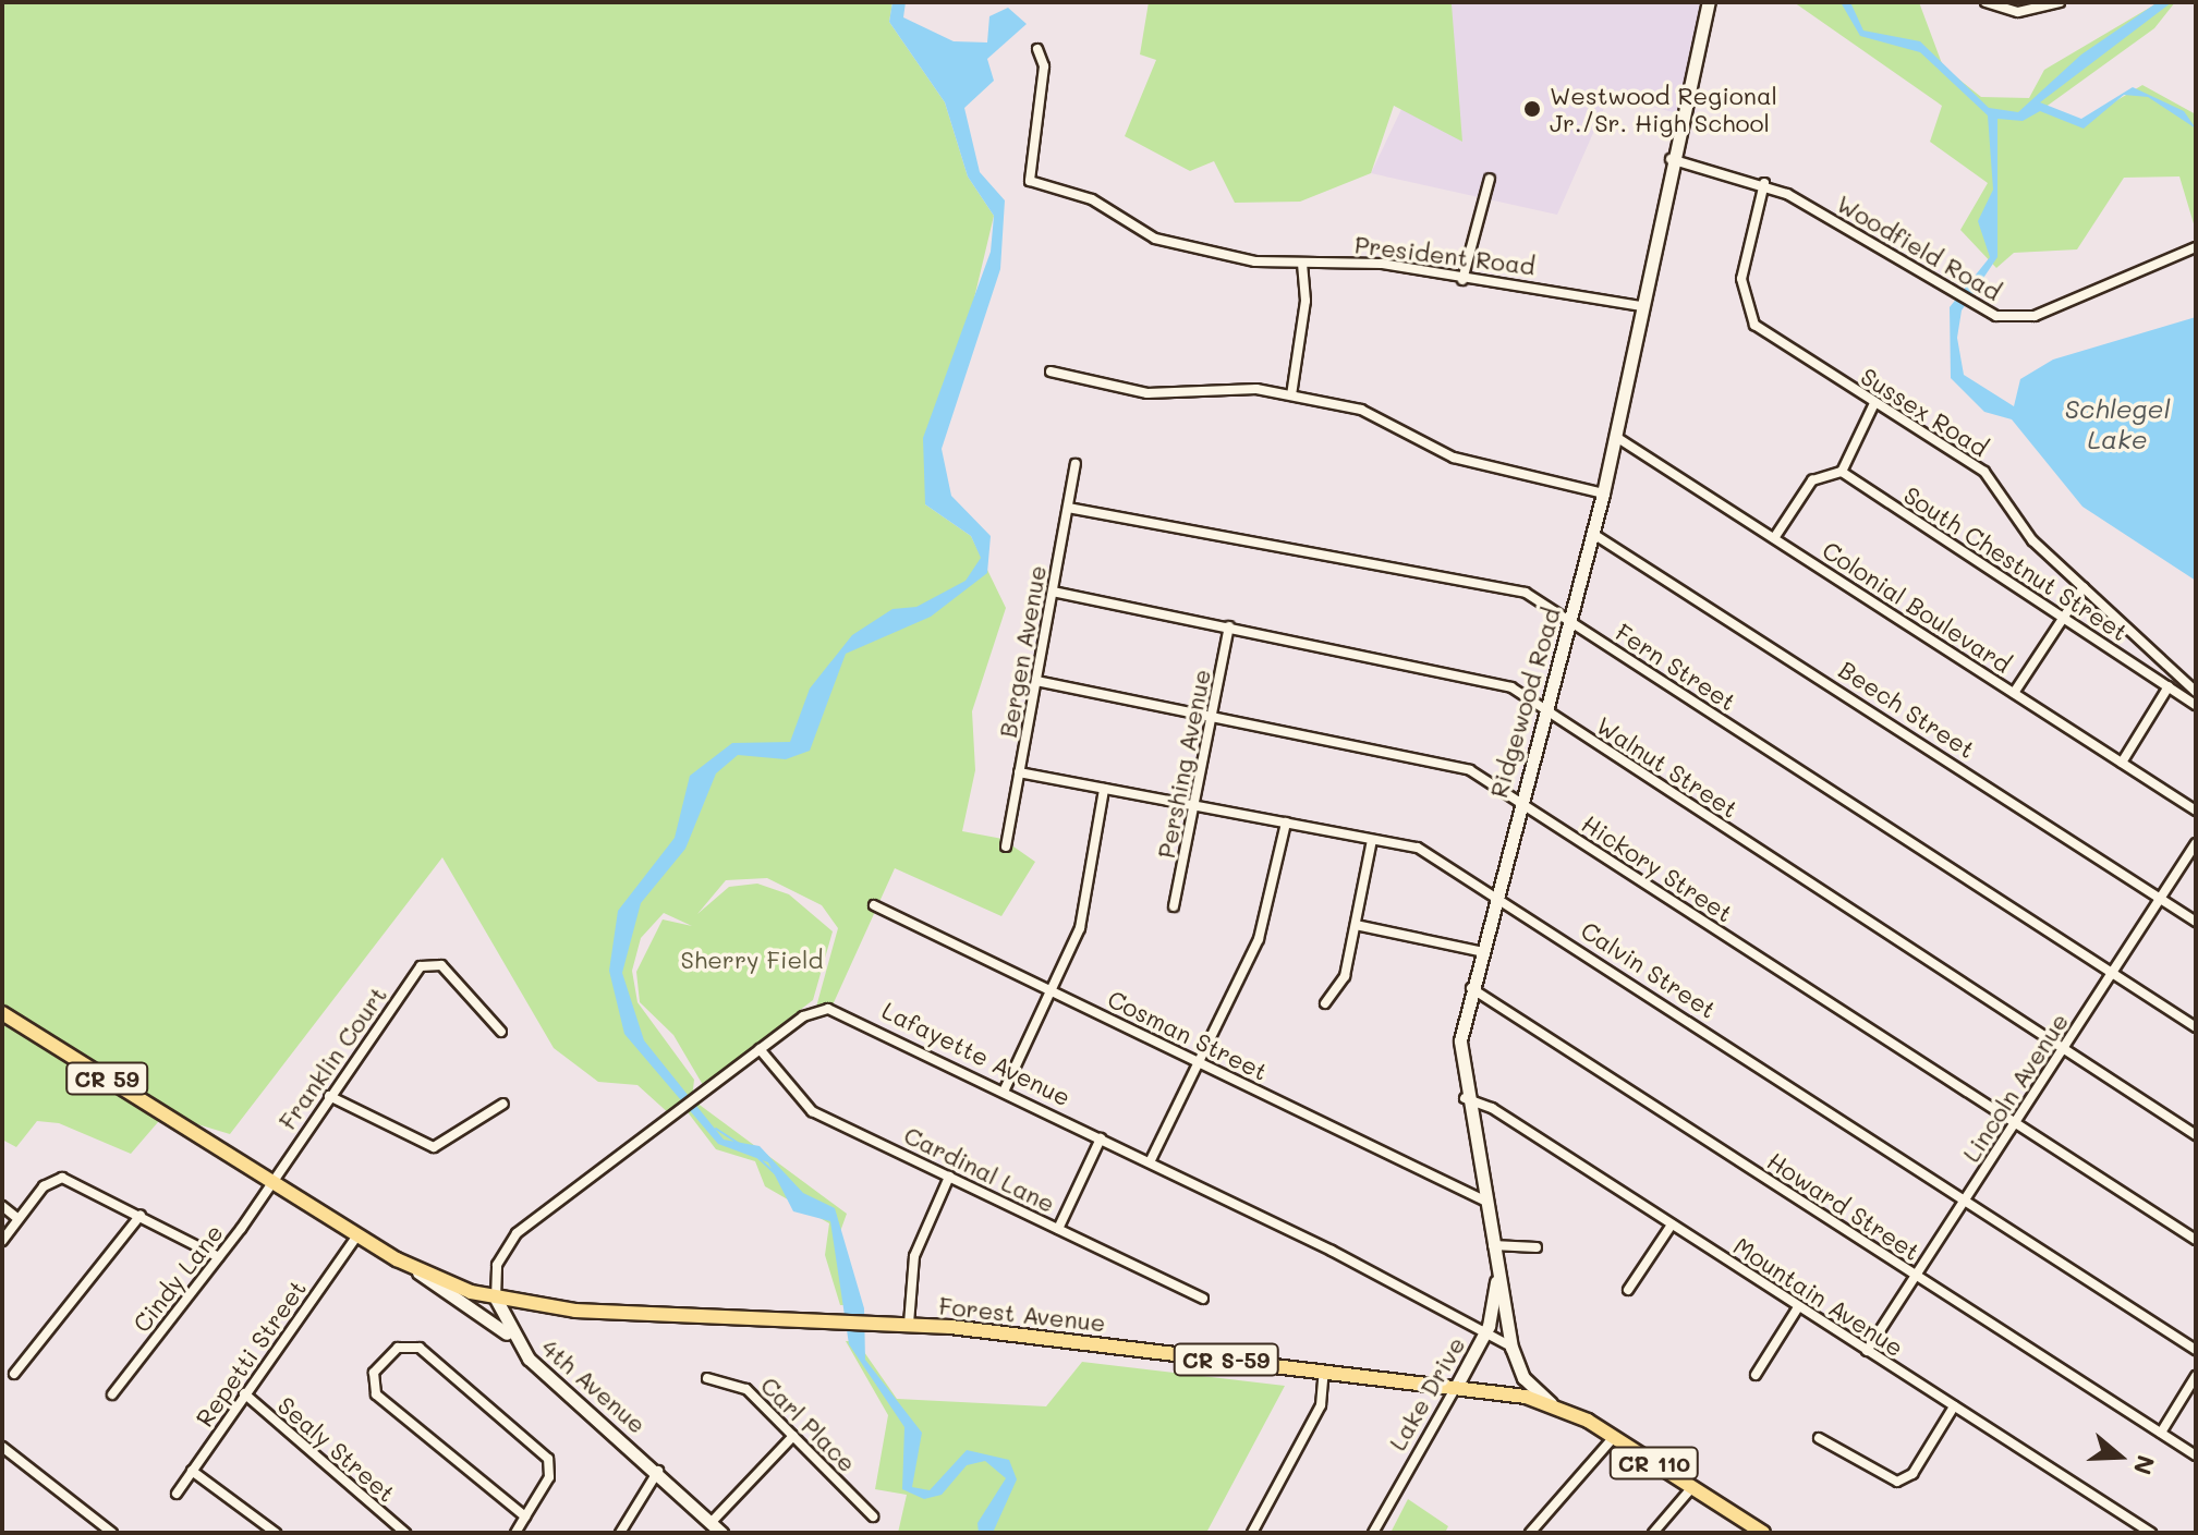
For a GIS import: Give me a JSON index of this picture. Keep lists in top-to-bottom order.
{
  "streets": {
    "main road": [
      "Ridgewood Road",
      "CR 59",
      "Forest Avenue",
      "CR S-59",
      "4th Avenue",
      "Lake Drive",
      "CR 110"
    ],
    "street": [
      "Woodfield Road",
      "President Road",
      "Sussex Road",
      "South Chestnut Street",
      "Colonial Boulevard",
      "Bergen Avenue",
      "Fern Street",
      "Beech Street",
      "Pershing Avenue",
      "Walnut Street",
      "Hickory Street",
      "Calvin Street",
      "Cosman Street",
      "Lafayette Avenue",
      "Franklin Court",
      "Lincoln Avenue",
      "Cardinal Lane",
      "Howard Street",
      "Cindy Lane",
      "Mountain Avenue",
      "Repetti Street",
      "Carl Place",
      "Sealy Street"
    ]
  },
  "crossings": [
    ["Woodfield Road", "Sussex Road"],
    ["Woodfield Road", "Ridgewood Road"],
    ["President Road", "Ridgewood Road"],
    ["Colonial Boulevard", "Ridgewood Road"],
    ["Bergen Avenue", "Fern Street"],
    ["Bergen Avenue", "Walnut Street"],
    ["Bergen Avenue", "Hickory Street"],
    ["Bergen Avenue", "Calvin Street"],
    ["Fern Street", "Ridgewood Road"],
    ["Fern Street", "Lincoln Avenue"],
    ["Ridgewood Road", "Beech Street"],
    ["Ridgewood Road", "Walnut Street"],
    ["Ridgewood Road", "Hickory Street"],
    ["Ridgewood Road", "Calvin Street"],
    ["Ridgewood Road", "Cosman Street"],
    ["Ridgewood Road", "Lafayette Avenue"],
    ["Ridgewood Road", "Howard Street"],
    ["Ridgewood Road", "Mountain Avenue"],
    ["Ridgewood Road", "Forest Avenue"],
    ["Ridgewood Road", "Lake Drive"],
    ["Ridgewood Road", "CR 110"],
    ["Beech Street", "Lincoln Avenue"],
    ["Pershing Avenue", "Walnut Street"],
    ["Pershing Avenue", "Hickory Street"],
    ["Pershing Avenue", "Calvin Street"],
    ["Walnut Street", "Lincoln Avenue"],
    ["Hickory Street", "Lincoln Avenue"],
    ["Calvin Street", "Lincoln Avenue"],
    ["Lafayette Avenue", "CR 59"],
    ["Lafayette Avenue", "Cardinal Lane"],
    ["Lafayette Avenue", "Forest Avenue"],
    ["Lafayette Avenue", "4th Avenue"],
    ["Lafayette Avenue", "Lake Drive"],
    ["Franklin Court", "CR 59"],
    ["Franklin Court", "Cindy Lane"],
    ["CR 59", "Cindy Lane"],
    ["CR 59", "Forest Avenue"],
    ["CR 59", "Repetti Street"],
    ["CR 59", "4th Avenue"],
    ["Lincoln Avenue", "Howard Street"],
    ["Lincoln Avenue", "Mountain Avenue"],
    ["Forest Avenue", "4th Avenue"],
    ["Forest Avenue", "Lake Drive"],
    ["Forest Avenue", "CR 110"],
    ["Repetti Street", "Sealy Street"]
  ],
  "water": ["Schlegel Lake"],
  "parks": ["Sherry Field"],
  "places": ["Westwood Regional Jr./Sr. High School"],
  "north": "right"
}
